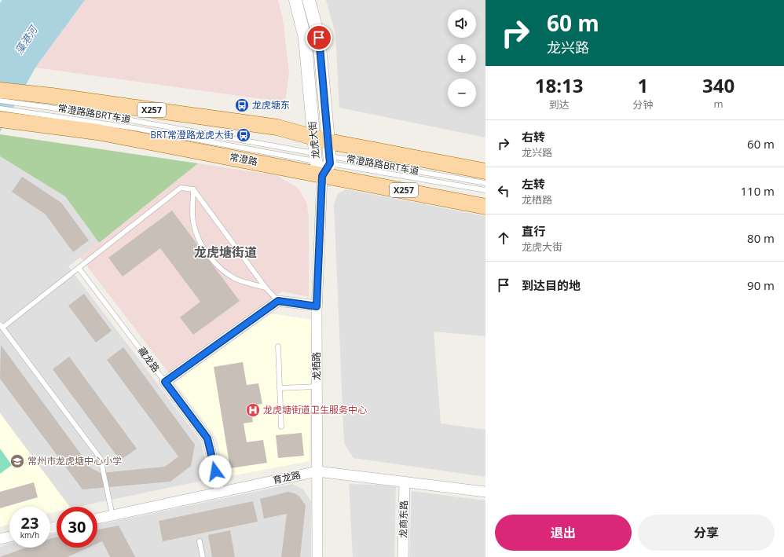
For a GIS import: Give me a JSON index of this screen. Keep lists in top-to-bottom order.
{
  "streets": {
    "main road": ["X257", "常澄路"],
    "street": [
      "龙虎大街",
      "藏龙路",
      "龙栖路",
      "育龙路",
      "龙商东路"
    ],
    "lane": ["常澄路路BRT车道"]
  },
  "crossings": [
    ["常澄路路BRT车道", "龙虎大街"],
    ["常澄路路BRT车道", "常澄路"],
    ["常澄路路BRT车道", "龙栖路"],
    ["龙虎大街", "常澄路"],
    ["龙虎大街", "龙栖路"],
    ["常澄路", "龙栖路"],
    ["藏龙路", "育龙路"],
    ["龙栖路", "育龙路"],
    ["育龙路", "龙商东路"]
  ],
  "districts": ["龙虎塘街道"],
  "water": ["藻港河"],
  "places": {
    "bus stop": ["龙虎塘东", "BRT常澄路龙虎大街"],
    "hospital": ["龙虎塘街道卫生服务中心"],
    "school or university": ["常州市龙虎塘中心小学"]
  },
  "page": {
    "turn": ["60 m", "龙兴路"],
    "map_buttons": ["+", "−"],
    "eta": [
      "18:13",
      "到达",
      "1",
      "分钟",
      "340",
      "m"
    ],
    "list": [
      {
        "name": "右转",
        "note": "龙兴路",
        "value": "60 m"
      },
      {
        "name": "左转",
        "note": "龙栖路",
        "value": "110 m"
      },
      {
        "name": "直行",
        "note": "龙虎大街",
        "value": "80 m"
      },
      {
        "name": "到达目的地",
        "value": "90 m"
      }
    ],
    "speed": "23 km/h",
    "limit": "30",
    "buttons": ["退出", "分享"]
  }
}
